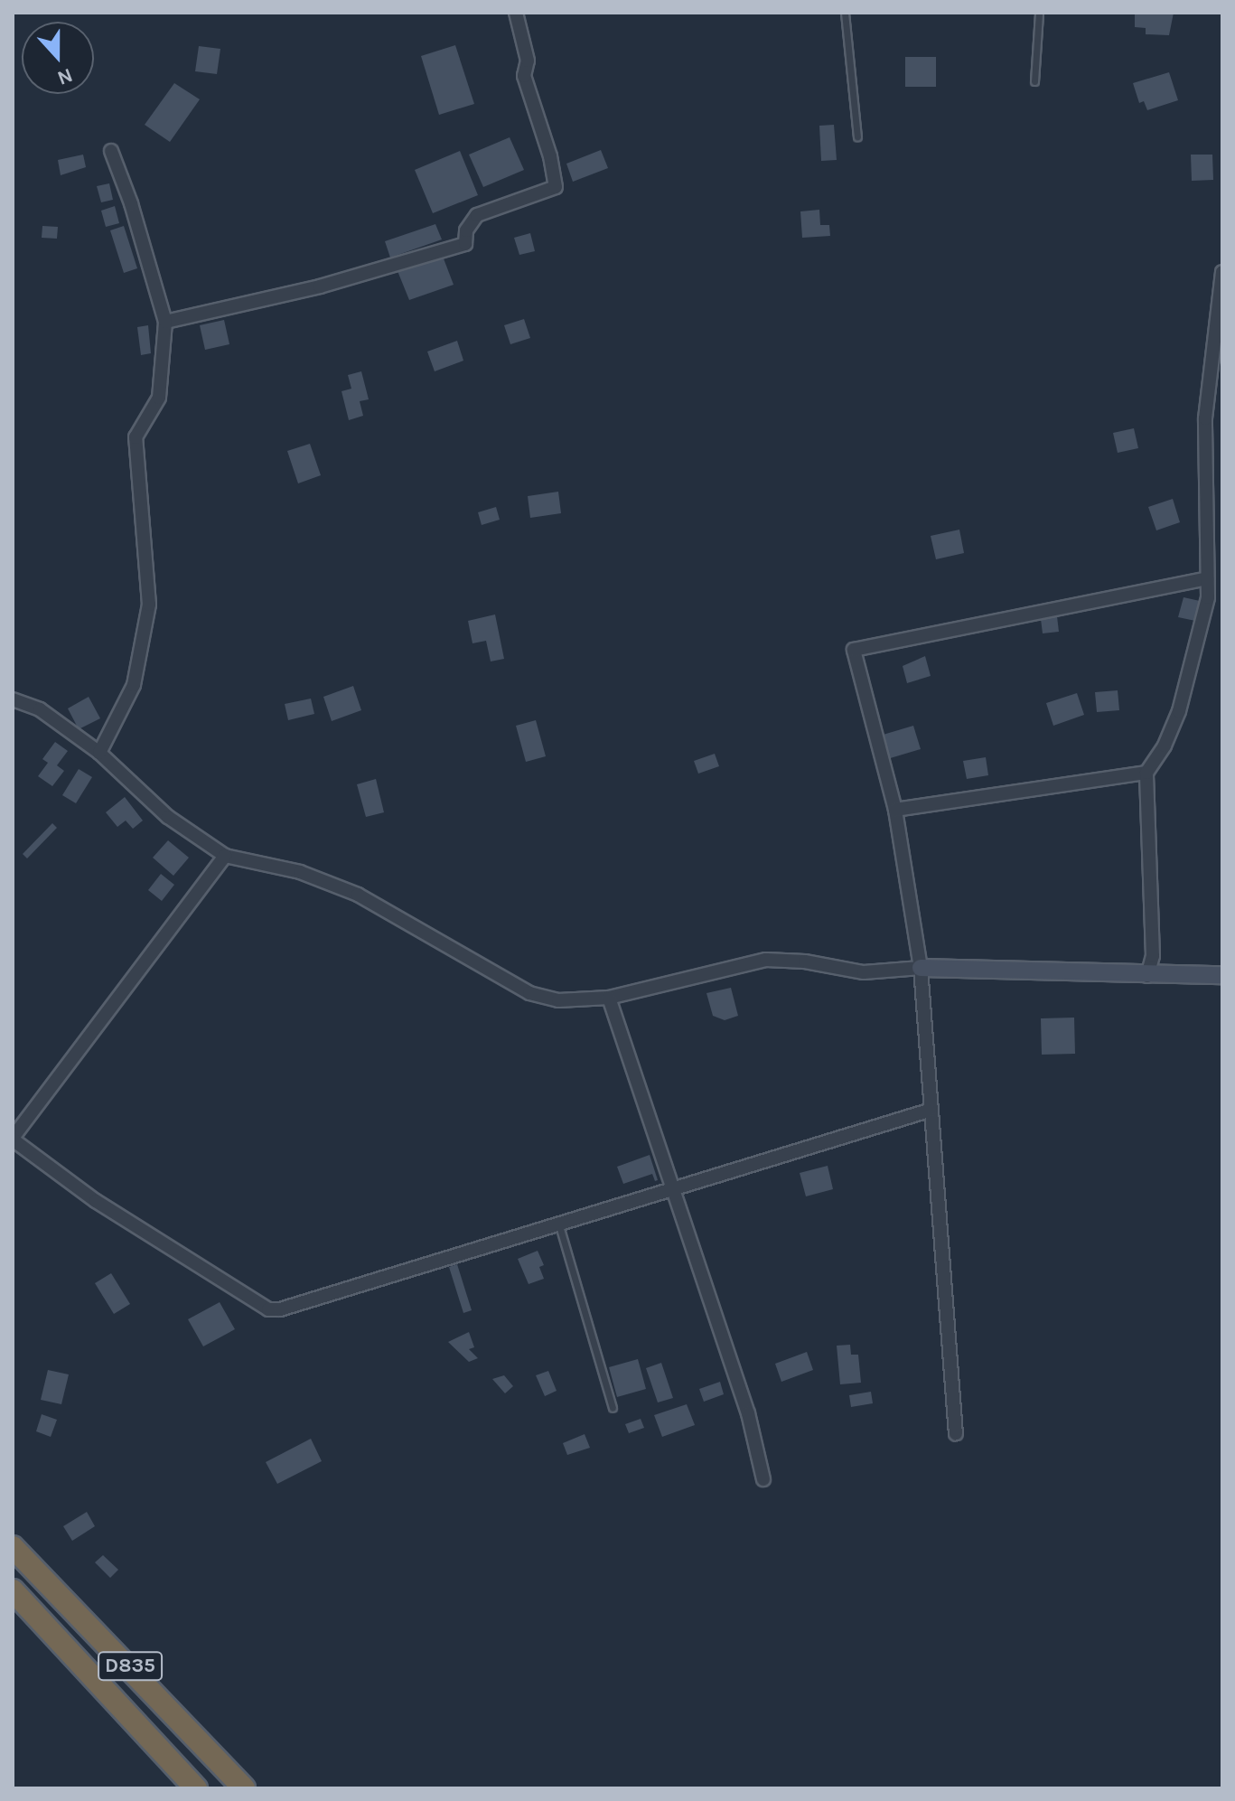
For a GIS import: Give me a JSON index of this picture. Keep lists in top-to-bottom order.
{
  "streets": {
    "highway": ["D835"]
  },
  "north": "bottom"
}
